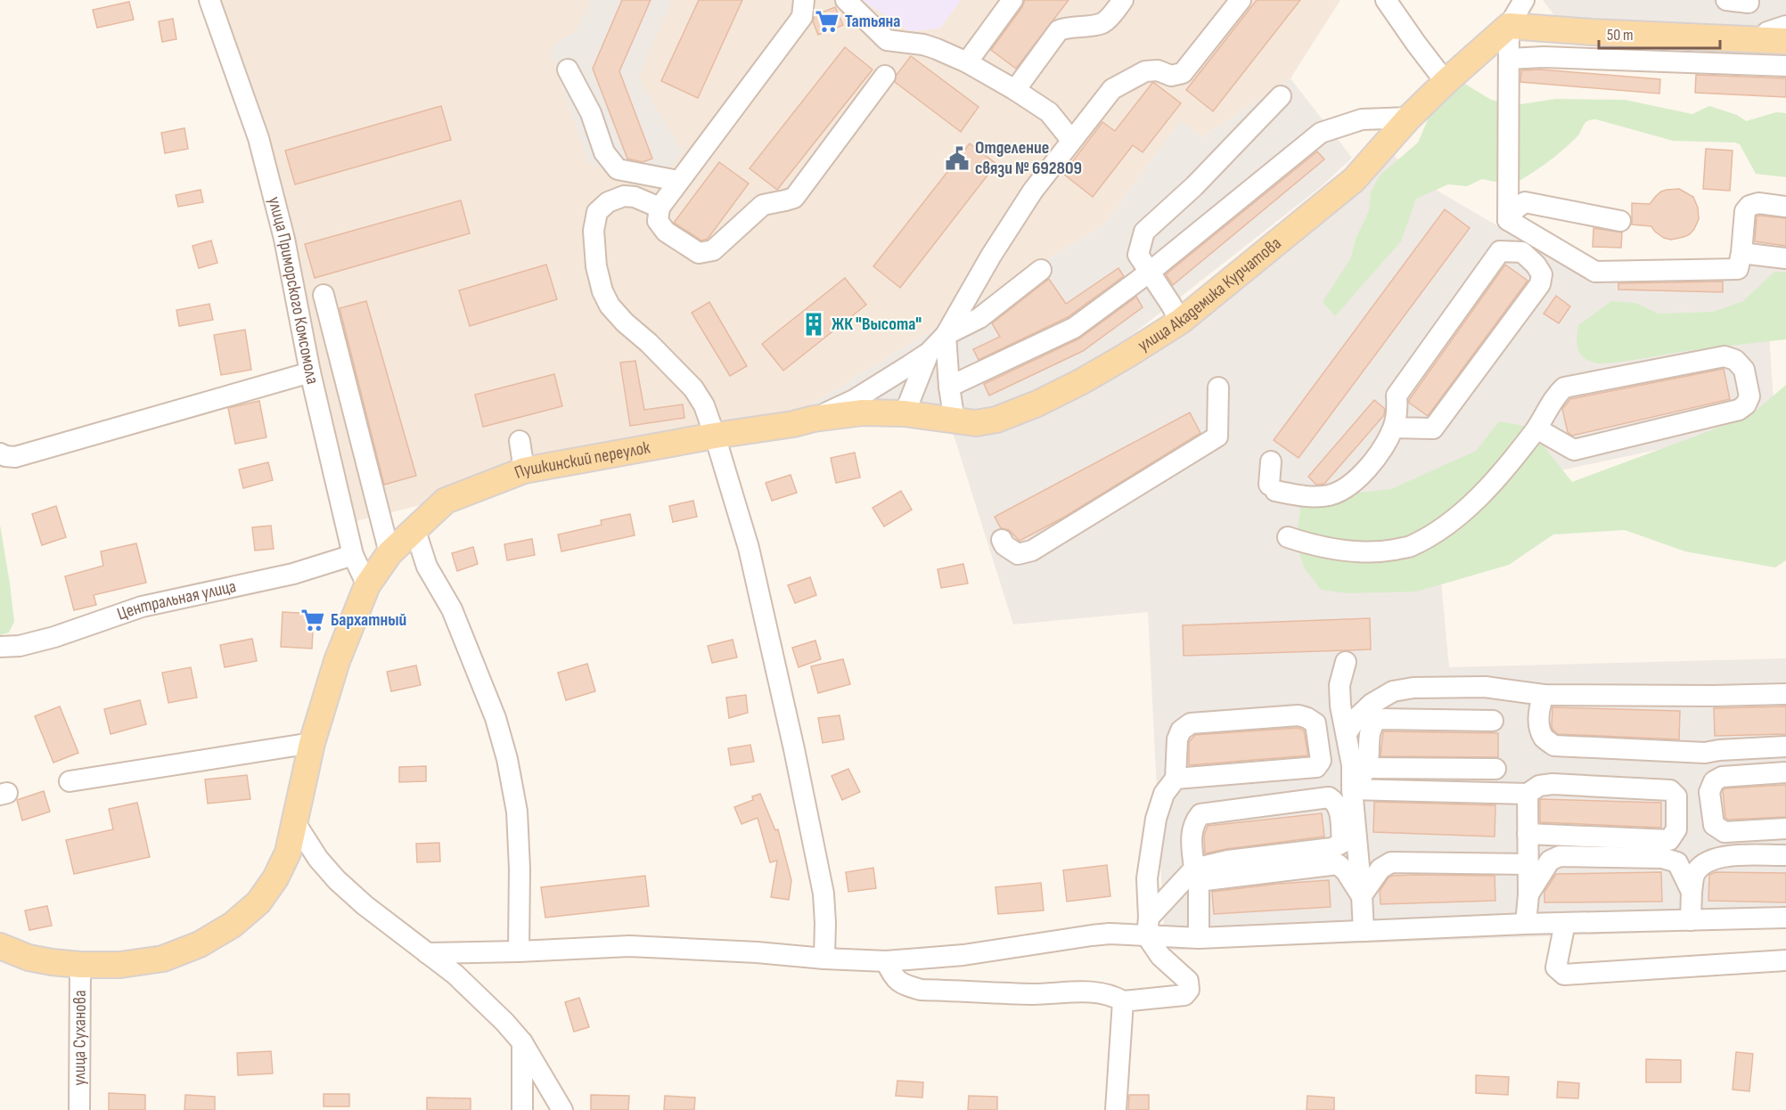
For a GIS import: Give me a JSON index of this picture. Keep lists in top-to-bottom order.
{
  "streets": {
    "main road": ["улица Академика Курчатова", "Пушкинский переулок"],
    "street": ["улица Приморского Комсомола", "Центральная улица", "улица Суханова"]
  },
  "crossings": [
    ["улица Приморского Комсомола", "Пушкинский переулок"],
    ["улица Приморского Комсомола", "Центральная улица"],
    ["улица Академика Курчатова", "Пушкинский переулок"]
  ],
  "places": {
    "supermarket": ["Татьяна", "Бархатный"],
    "public building": ["Отделение связи № 692809"],
    "building": ["ЖК \"Высота\""]
  },
  "scale_bar": "50 m"
}
